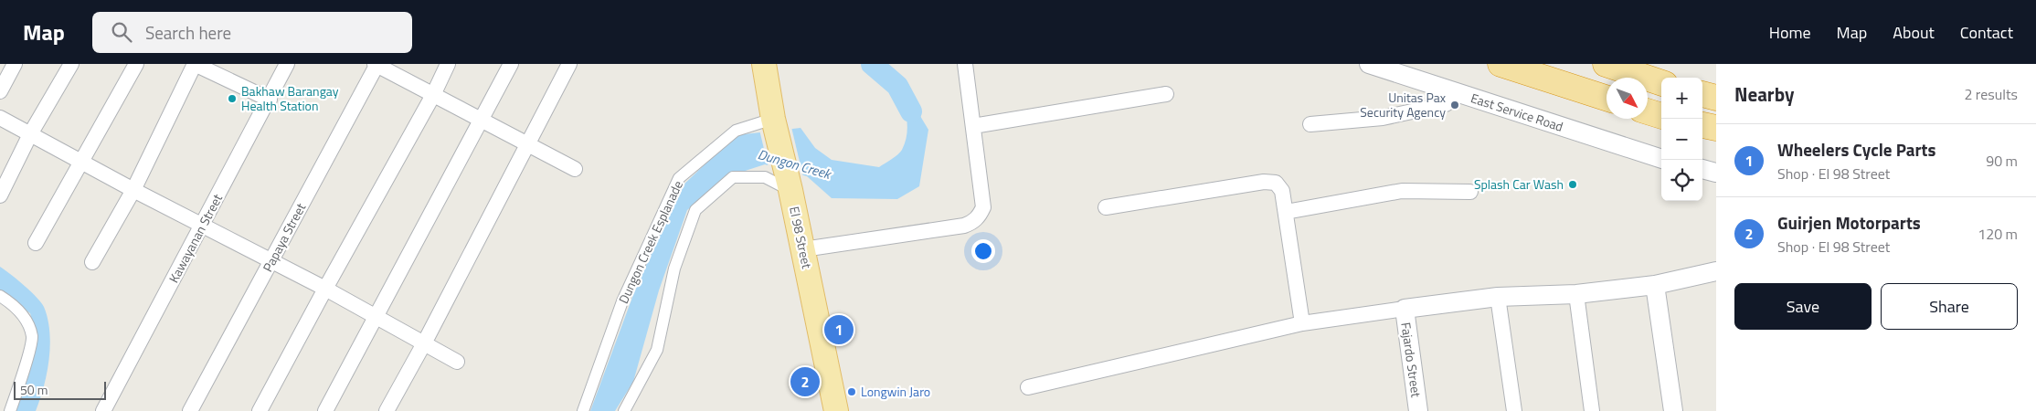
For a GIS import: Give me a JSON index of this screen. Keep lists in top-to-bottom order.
{
  "streets": {
    "main road": ["El 98 Street"],
    "street": [
      "East Service Road",
      "Papaya Street",
      "Kawayanan Street",
      "Dungon Creek Esplanade",
      "Fajardo Street"
    ]
  },
  "crossings": [
    ["El 98 Street", "Dungon Creek Esplanade"]
  ],
  "water": ["Dungon Creek"],
  "places": [
    "Bakhaw Barangay Health Station",
    "Unitas Pax Security Agency",
    "Splash Car Wash",
    "Longwin Jaro"
  ],
  "scale_bar": "50 m",
  "north": "bottom right",
  "page": {
    "header": "Map",
    "search": "Search here",
    "nav": [
      "Home",
      "Map",
      "About",
      "Contact"
    ],
    "heading": ["Nearby", "2 results"],
    "map_buttons": ["+", "−"],
    "list": [
      {
        "mark": "1",
        "name": "Wheelers Cycle Parts",
        "note": "Shop · El 98 Street",
        "value": "90 m"
      },
      {
        "mark": "2",
        "name": "Guirjen Motorparts",
        "note": "Shop · El 98 Street",
        "value": "120 m"
      }
    ],
    "buttons": ["Save", "Share"],
    "pins": ["1", "2"],
    "scale": "50 m"
  }
}
